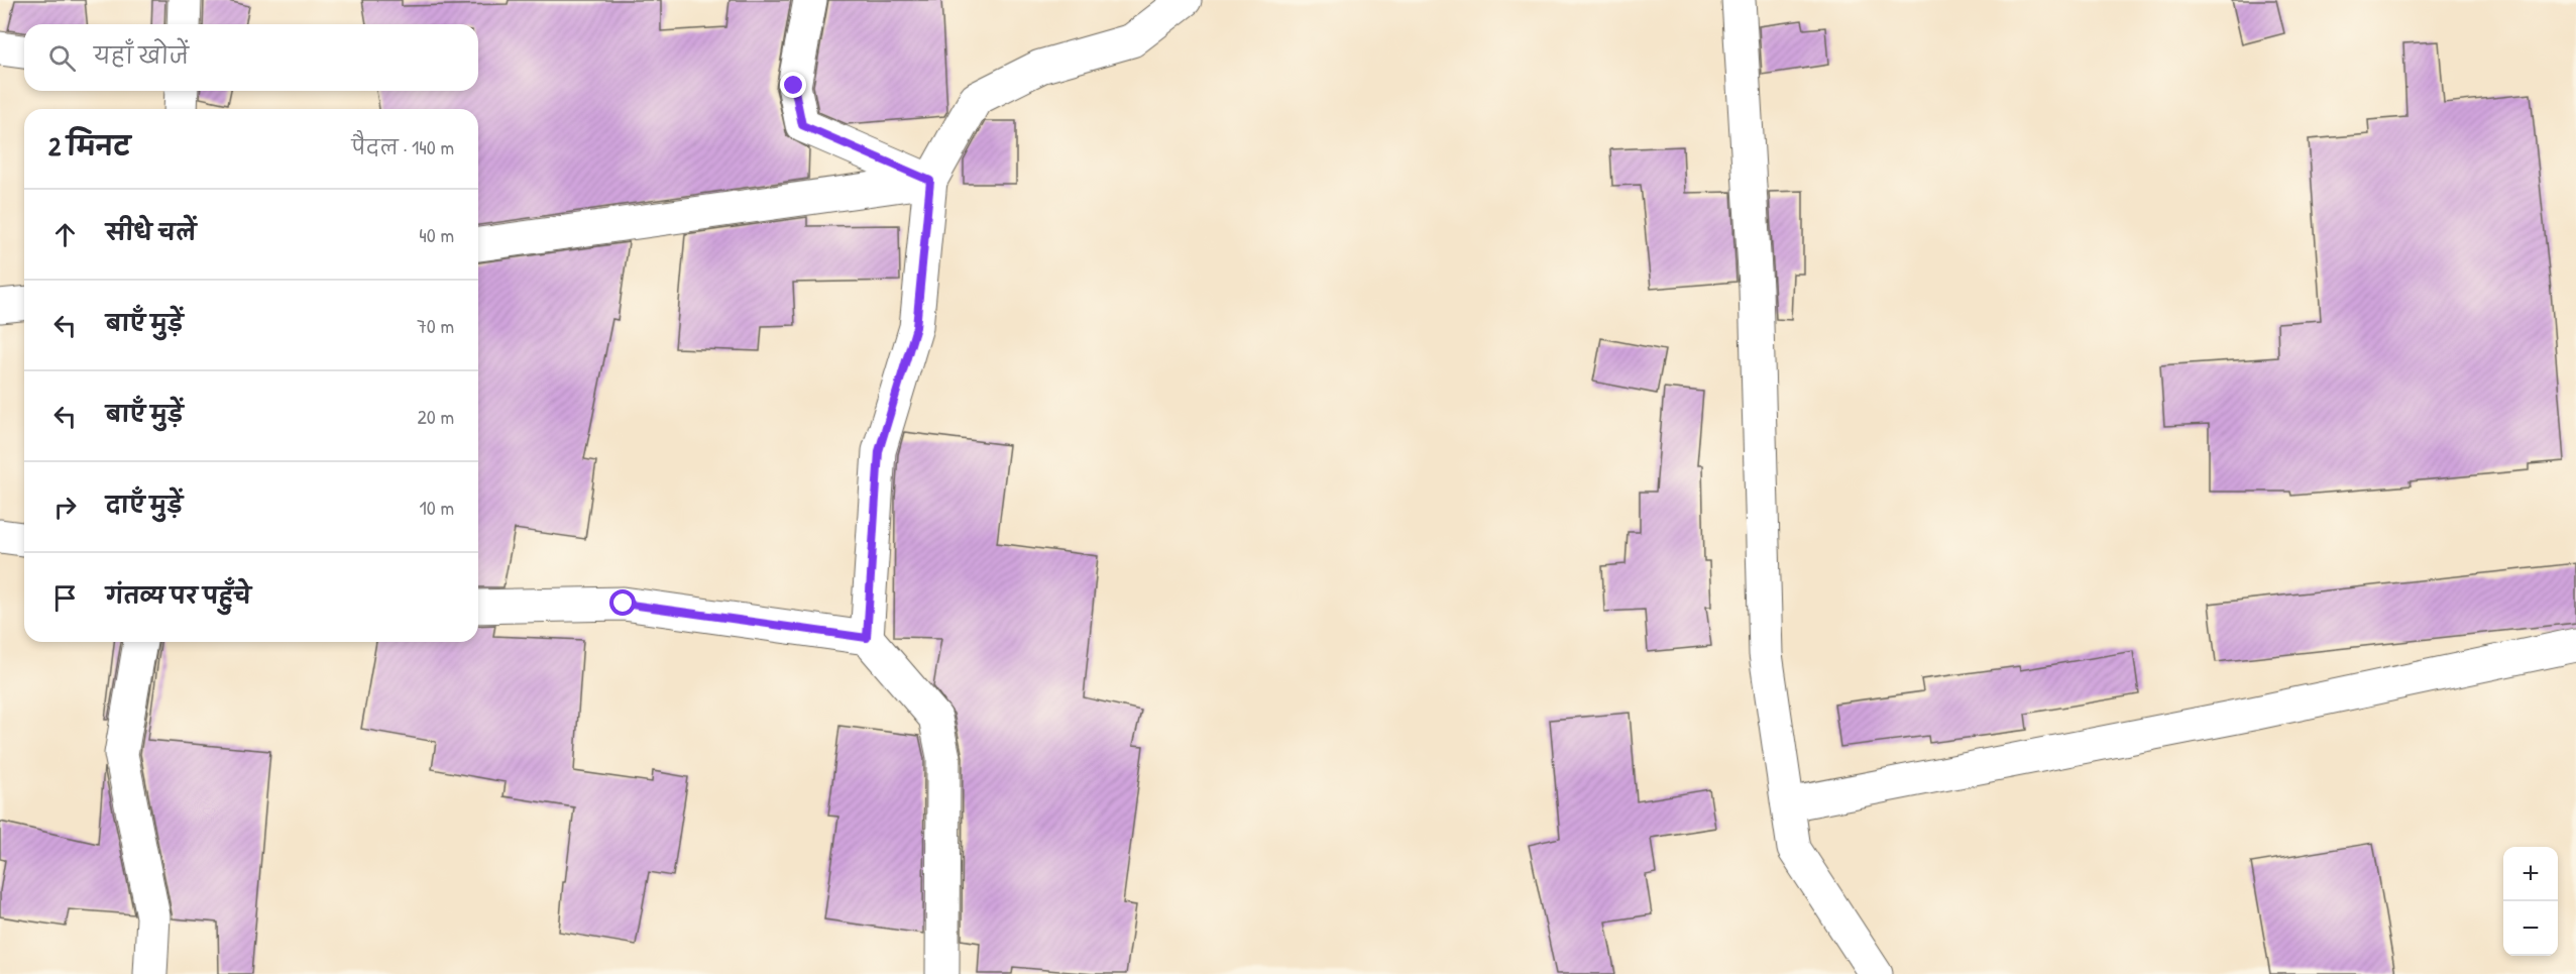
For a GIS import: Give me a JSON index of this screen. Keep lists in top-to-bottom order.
{
  "page": {
    "search": "यहाँ खोजें",
    "heading": ["2 मिनट", "पैदल · 140 m"],
    "list": [
      ["सीधे चलें", "40 m"],
      ["बाएँ मुड़ें", "70 m"],
      ["बाएँ मुड़ें", "20 m"],
      ["दाएँ मुड़ें", "10 m"],
      "गंतव्य पर पहुँचे"
    ],
    "map_buttons": ["+", "−"]
  }
}
